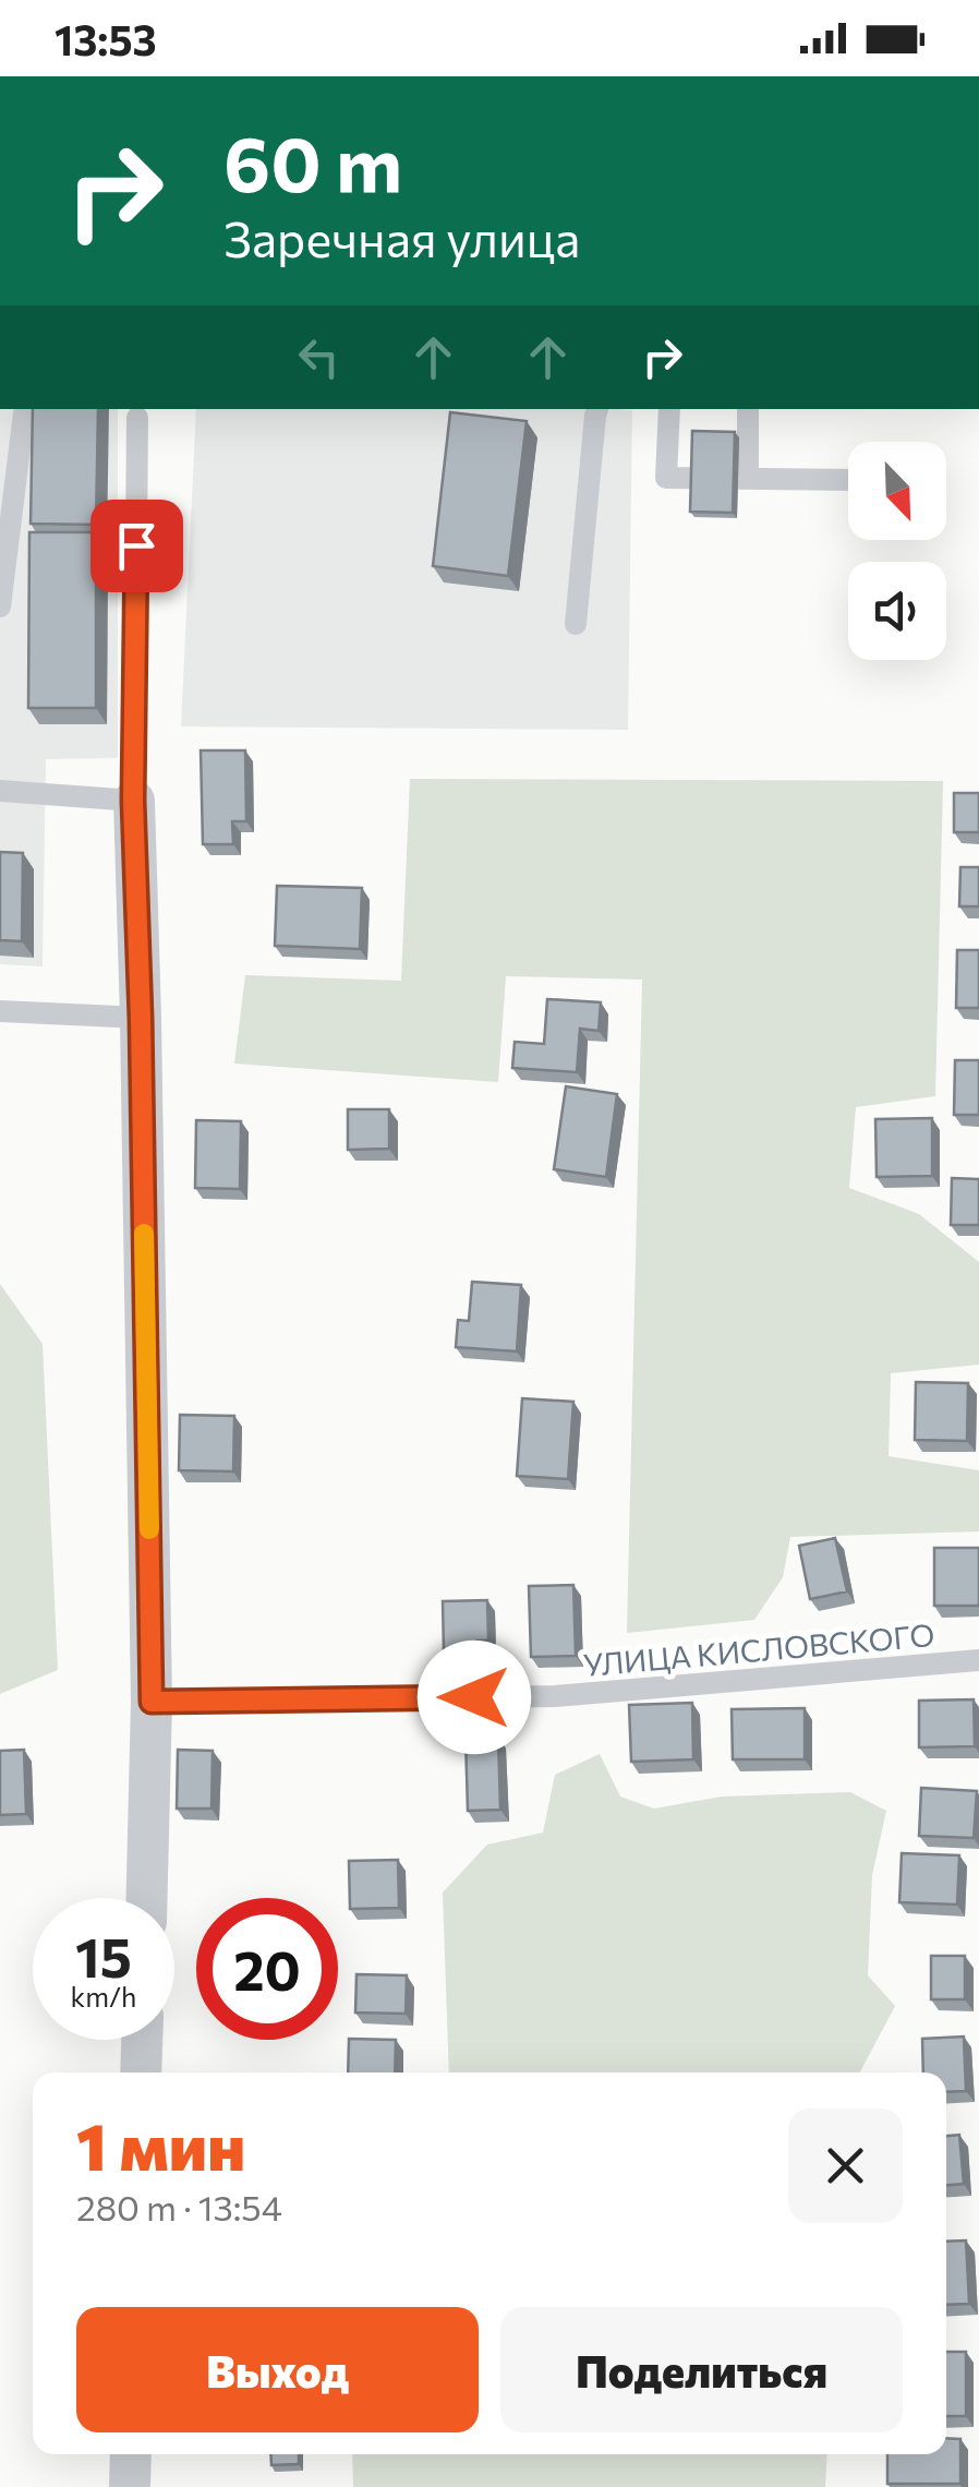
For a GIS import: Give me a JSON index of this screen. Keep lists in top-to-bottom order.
{
  "streets": {
    "lane": ["УЛИЦА КИСЛОВСКОГО"]
  },
  "north": "bottom right",
  "page": {
    "status": "13:53",
    "turn": ["60 m", "Заречная улица"],
    "speed": "15 km/h",
    "limit": "20",
    "heading": ["1 мин", "280 m · 13:54"],
    "buttons": ["Выход", "Поделиться"]
  }
}
